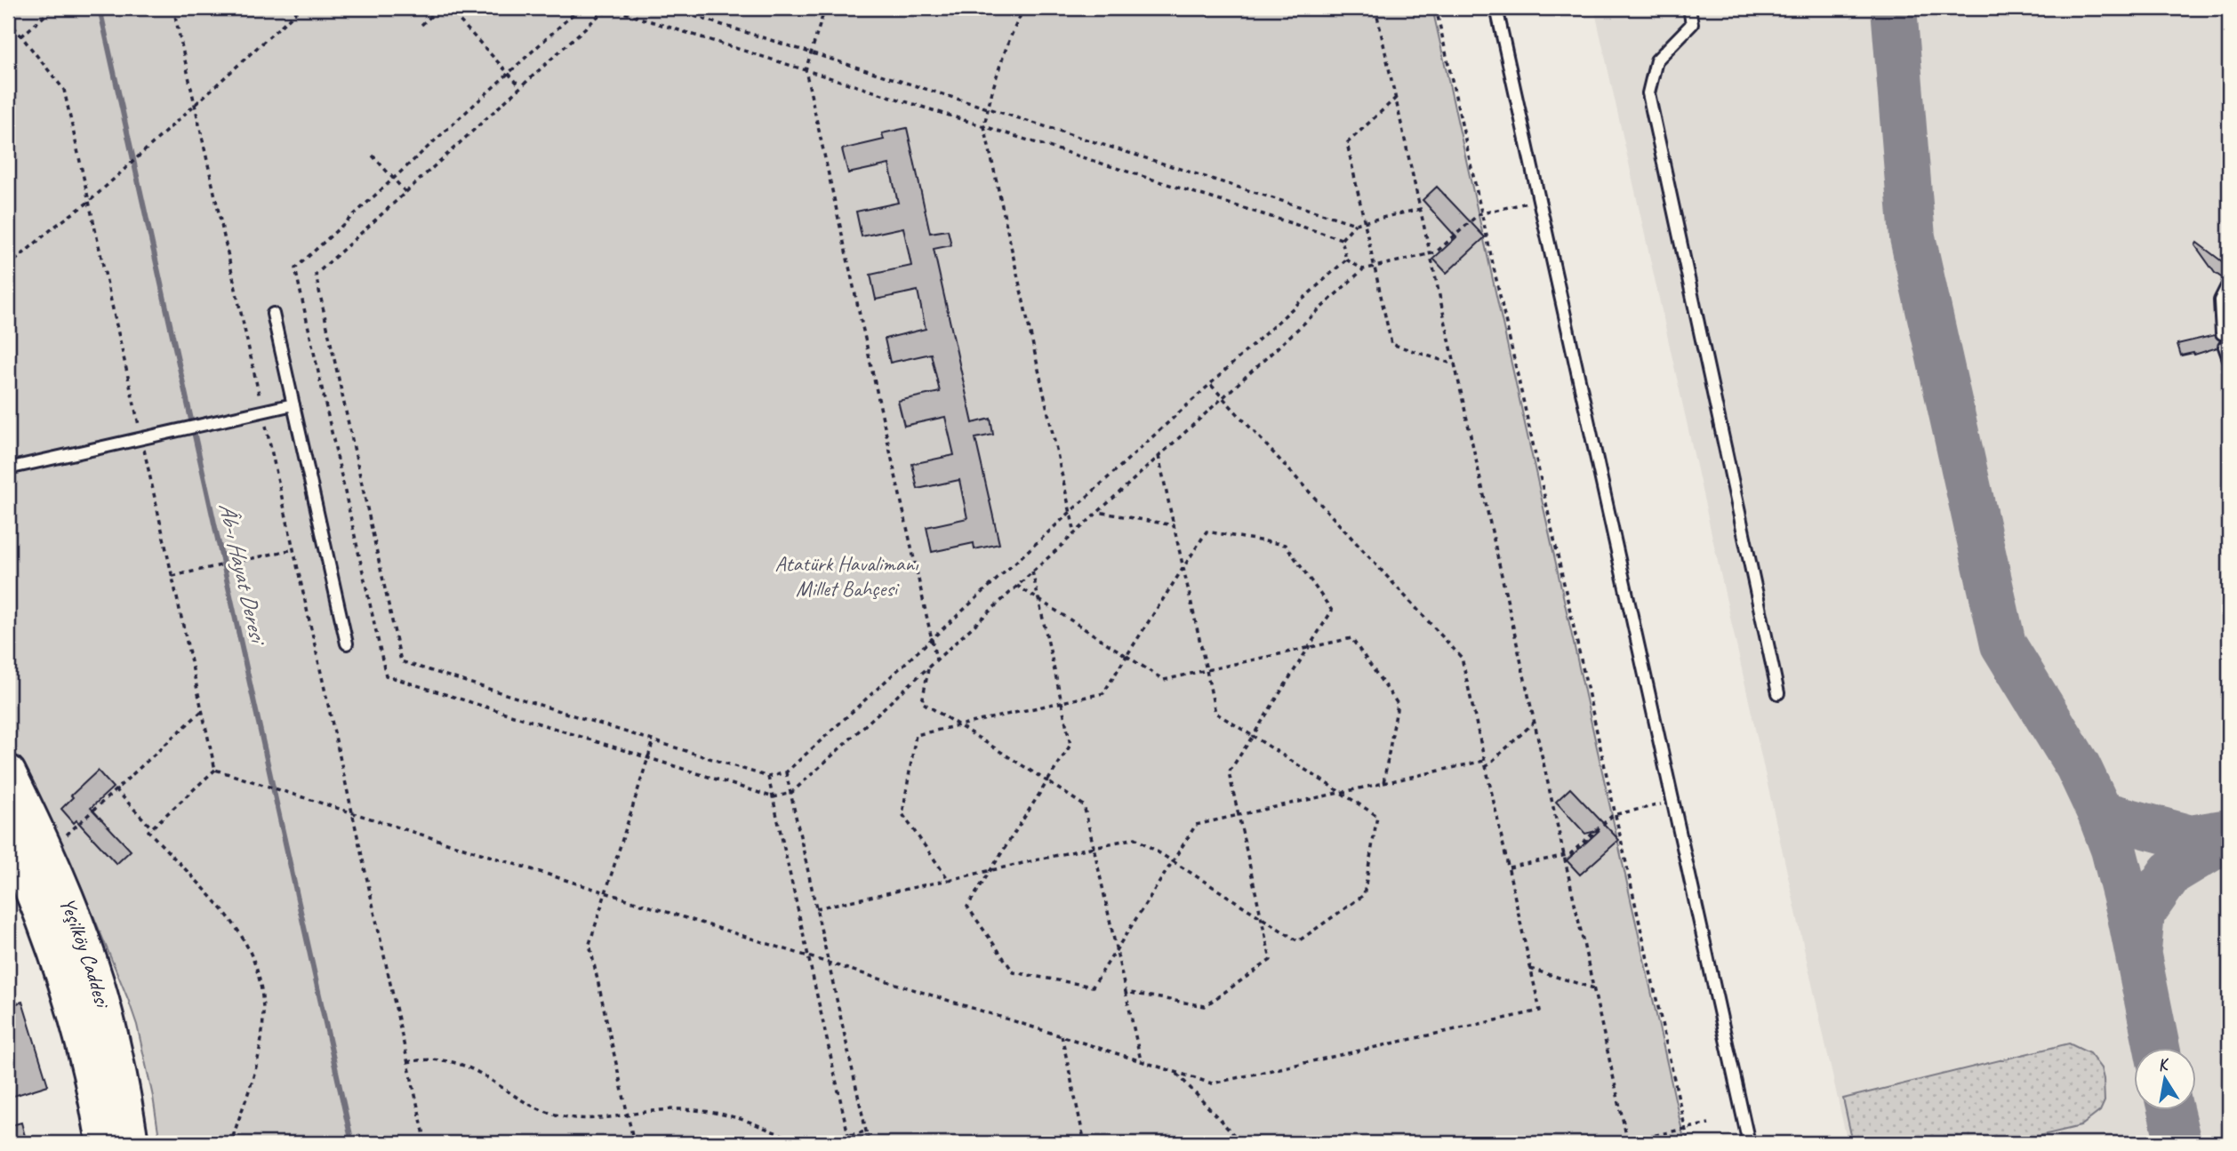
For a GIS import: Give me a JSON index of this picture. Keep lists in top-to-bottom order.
{
  "streets": {
    "highway": ["Yeşilköy Caddesi"]
  },
  "water": ["Âb-ı Hayat Deresi"],
  "parks": ["Atatürk Havalimanı Millet Bahçesi"],
  "north": "top"
}
